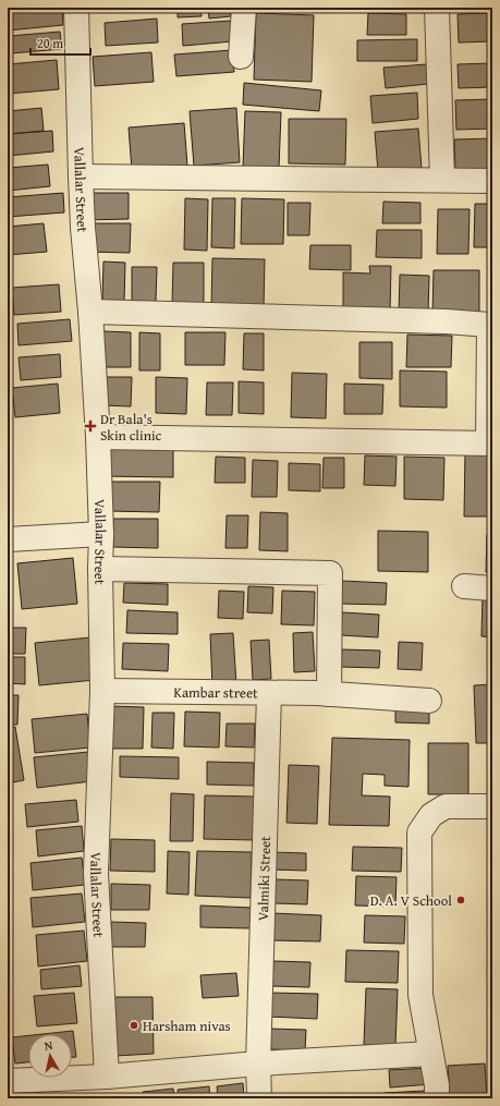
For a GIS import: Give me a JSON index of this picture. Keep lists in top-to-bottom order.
{
  "streets": {
    "street": ["Vallalar Street", "Kambar street", "Valmiki Street"]
  },
  "crossings": [
    ["Vallalar Street", "Kambar street"],
    ["Kambar street", "Valmiki Street"]
  ],
  "places": {
    "health": ["Dr Bala's Skin clinic"],
    "other": ["D. A. V School", "Harsham nivas"]
  },
  "scale_bar": "20 m",
  "north": "top"
}
